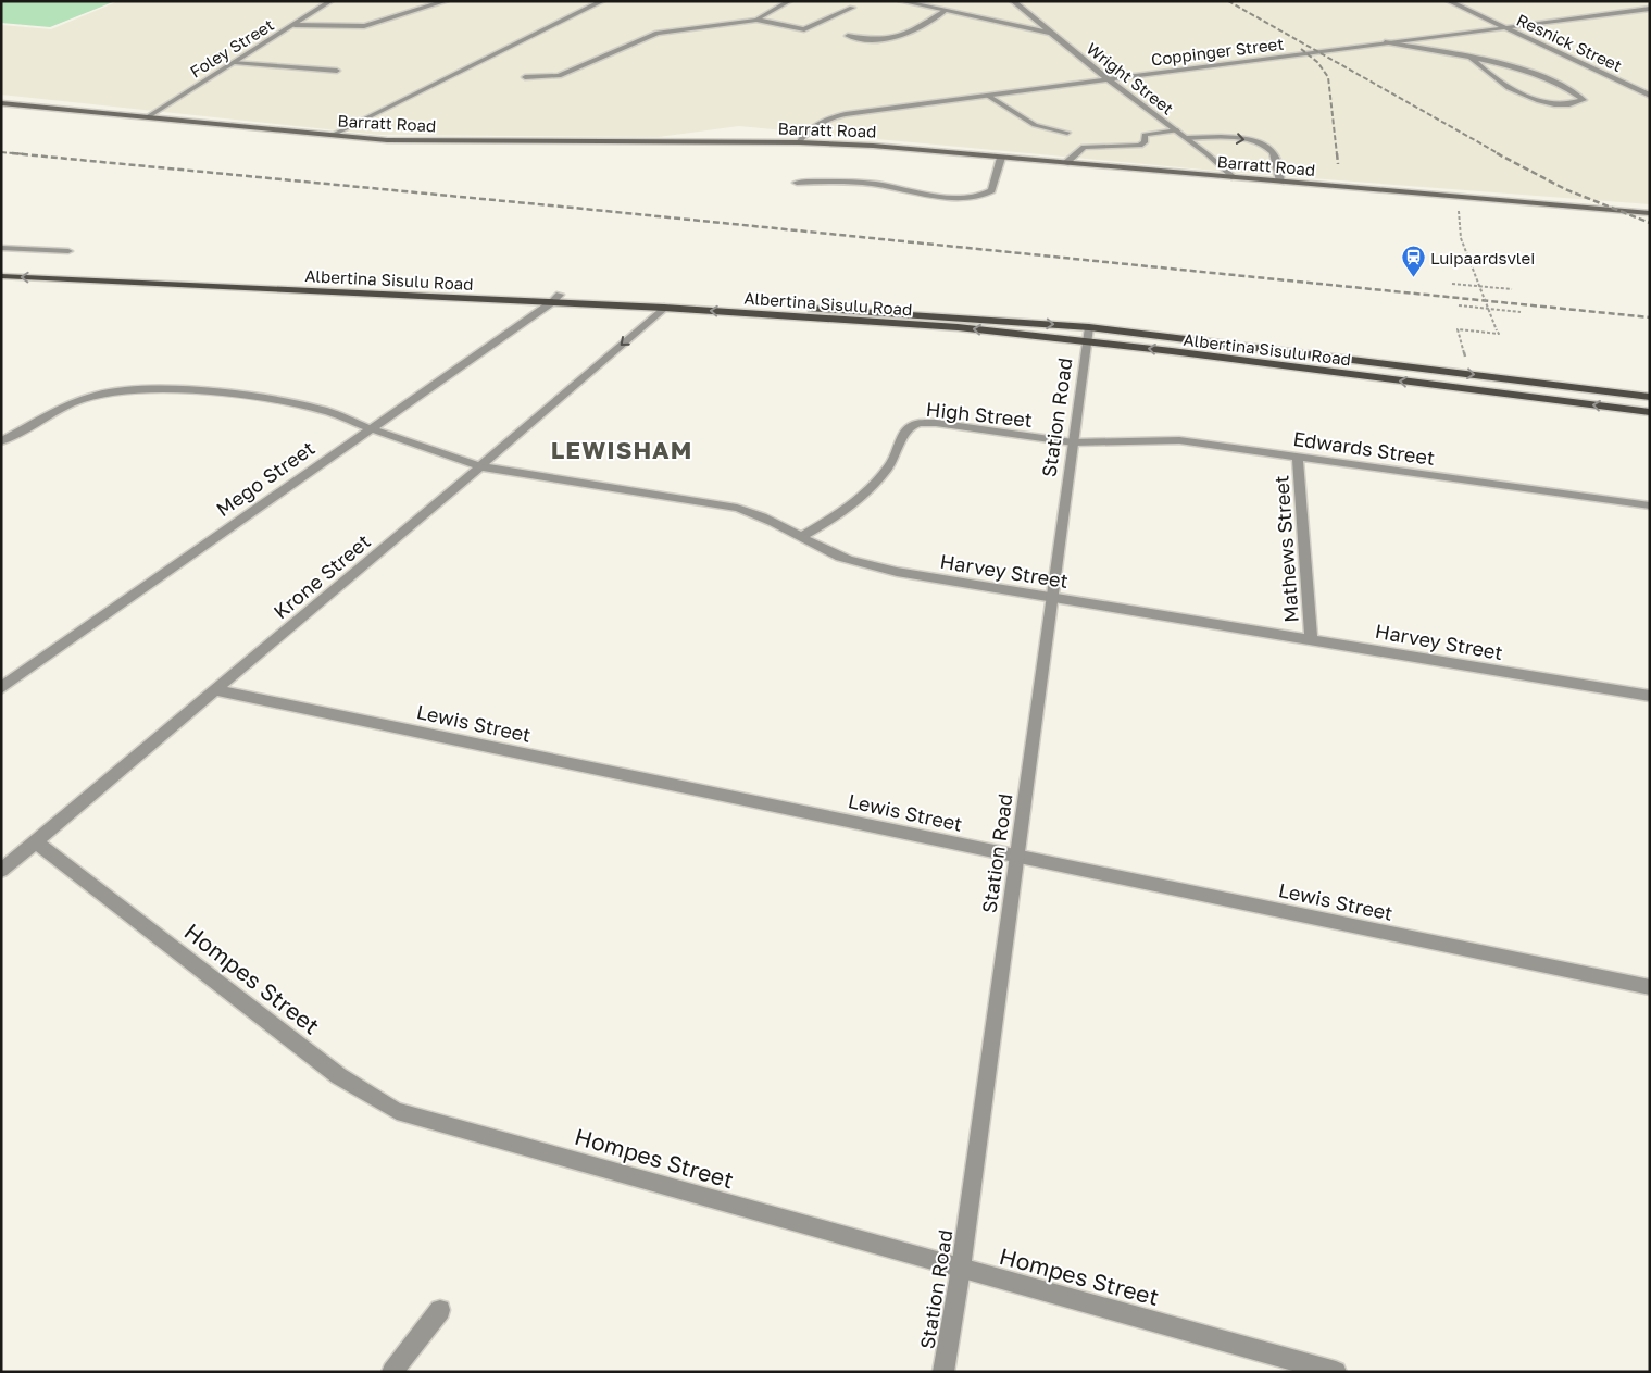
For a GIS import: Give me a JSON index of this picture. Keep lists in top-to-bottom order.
{
  "streets": {
    "main road": ["Barratt Road", "Albertina Sisulu Road"],
    "street": [
      "Resnick Street",
      "Foley Street",
      "Coppinger Street",
      "Wright Street",
      "High Street",
      "Station Road",
      "Edwards Street",
      "Mego Street",
      "Mathews Street",
      "Harvey Street",
      "Krone Street",
      "Lewis Street",
      "Hompes Street"
    ]
  },
  "crossings": [
    ["Resnick Street", "Coppinger Street"],
    ["Foley Street", "Barratt Road"],
    ["Coppinger Street", "Wright Street"],
    ["Coppinger Street", "Barratt Road"],
    ["Wright Street", "Barratt Road"],
    ["Albertina Sisulu Road", "Station Road"],
    ["Albertina Sisulu Road", "Mego Street"],
    ["Albertina Sisulu Road", "Krone Street"],
    ["High Street", "Station Road"],
    ["High Street", "Edwards Street"],
    ["High Street", "Harvey Street"],
    ["Station Road", "Edwards Street"],
    ["Station Road", "Harvey Street"],
    ["Station Road", "Lewis Street"],
    ["Station Road", "Hompes Street"],
    ["Edwards Street", "Mathews Street"],
    ["Mego Street", "Harvey Street"],
    ["Mathews Street", "Harvey Street"],
    ["Harvey Street", "Krone Street"],
    ["Krone Street", "Lewis Street"],
    ["Krone Street", "Hompes Street"]
  ],
  "districts": ["LEWISHAM"],
  "places": {
    "station": ["Luipaardsvlei"]
  }
}
